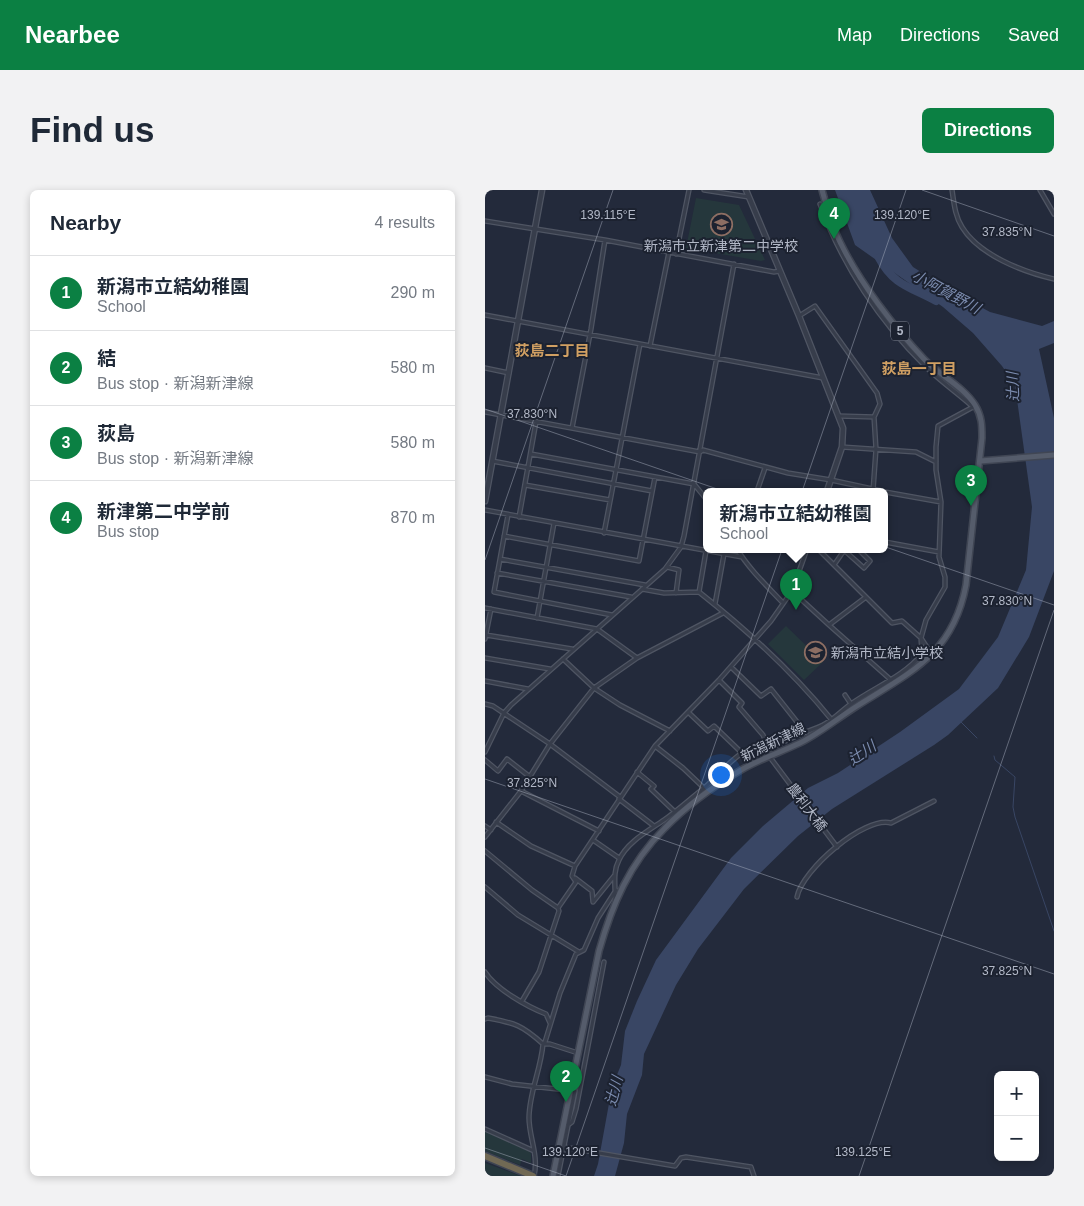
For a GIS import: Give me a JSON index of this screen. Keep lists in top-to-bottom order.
{
  "streets": {
    "main road": ["5", "新潟新津線"],
    "street": ["農利大橋"]
  },
  "crossings": [
    ["5", "新潟新津線"],
    ["新潟新津線", "農利大橋"]
  ],
  "districts": ["荻島二丁目", "荻島一丁目"],
  "water": ["小阿賀野川", "辻川"],
  "places": {
    "school or university": ["新潟市立新津第二中学校", "新潟市立結小学校"]
  },
  "page": {
    "header": "Nearbee",
    "nav": ["Map", "Directions", "Saved"],
    "buttons": "Directions",
    "title": "Find us",
    "heading": ["Nearby", "4 results"],
    "pins": [
      "4",
      "3",
      "1",
      "2"
    ],
    "list": [
      {
        "mark": "1",
        "name": "新潟市立結幼稚園",
        "note": "School",
        "value": "290 m"
      },
      {
        "mark": "2",
        "name": "結",
        "note": "Bus stop · 新潟新津線",
        "value": "580 m"
      },
      {
        "mark": "3",
        "name": "荻島",
        "note": "Bus stop · 新潟新津線",
        "value": "580 m"
      },
      {
        "mark": "4",
        "name": "新津第二中学前",
        "note": "Bus stop",
        "value": "870 m"
      }
    ],
    "popup": ["新潟市立結幼稚園", "School"],
    "map_buttons": ["+", "−"]
  },
  "coordinates": [
    "139.115°E",
    "139.120°E",
    "37.835°N",
    "37.830°N",
    "37.825°N",
    "139.125°E"
  ]
}
